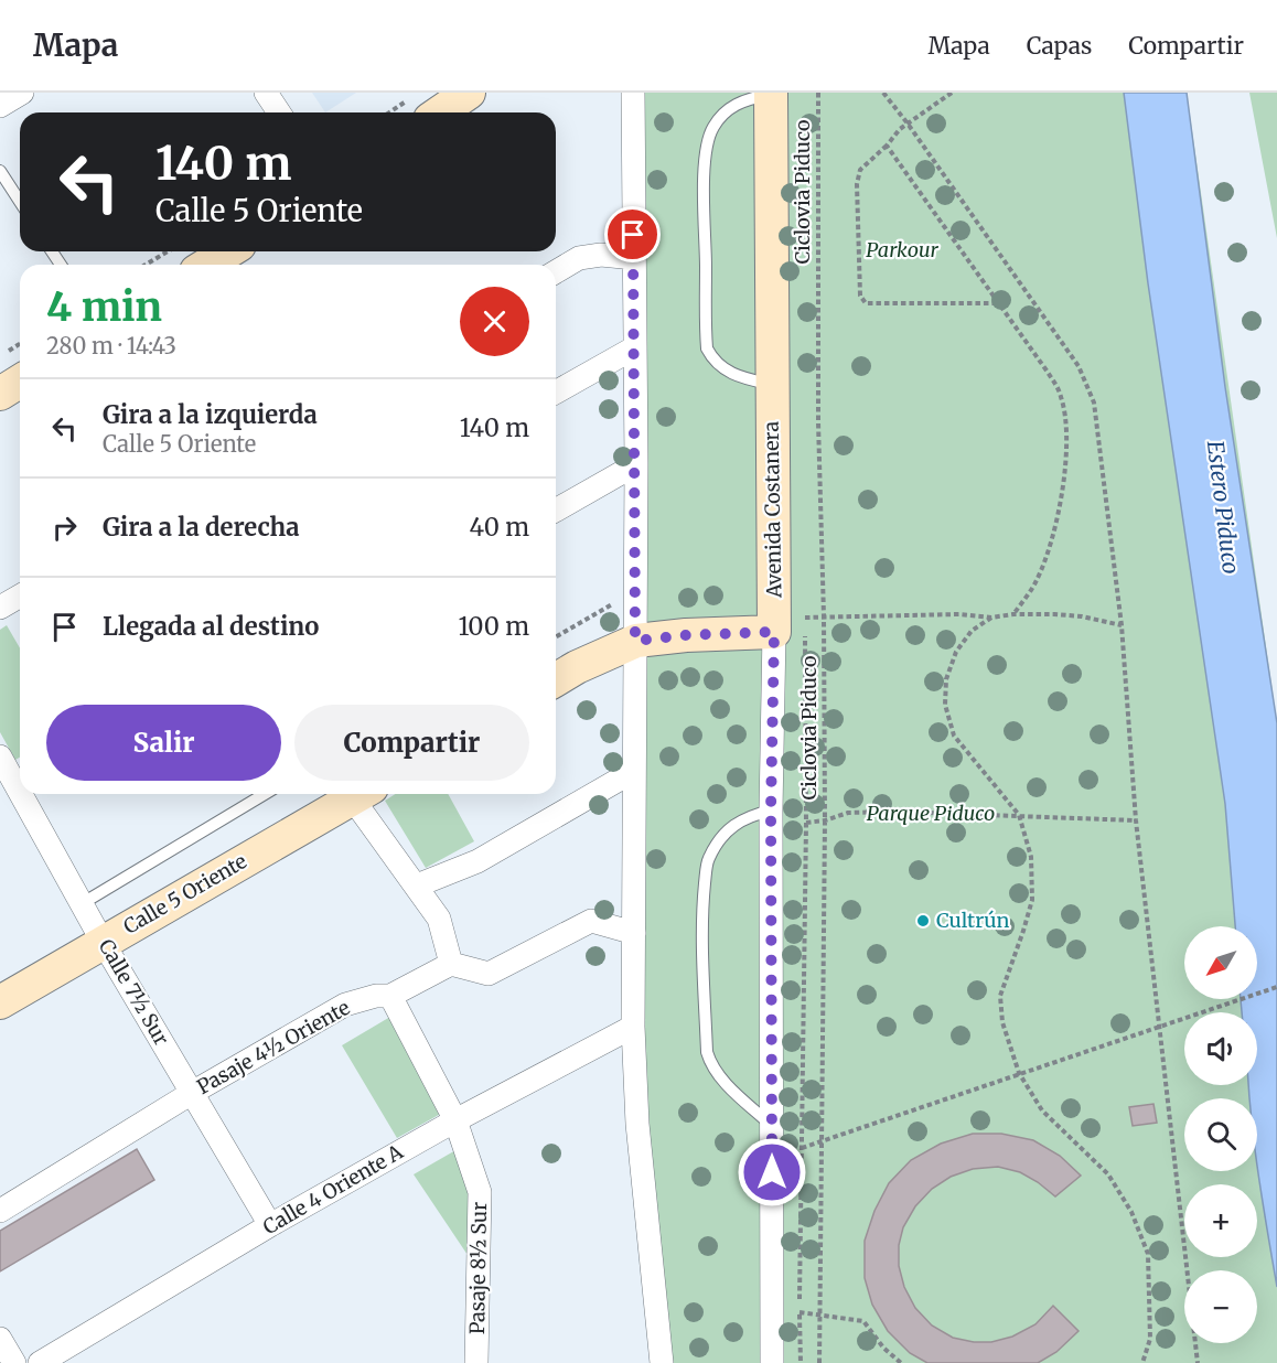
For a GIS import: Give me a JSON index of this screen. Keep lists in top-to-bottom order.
{
  "streets": {
    "street": [
      "Avenida Costanera",
      "Calle 5 Oriente",
      "Calle 7½ Sur",
      "Pasaje 4½ Oriente",
      "Calle 4 Oriente A",
      "Pasaje 8½ Sur"
    ],
    "path": ["Ciclovia Piduco"]
  },
  "crossings": [
    ["Calle 5 Oriente", "Calle 7½ Sur"],
    ["Calle 7½ Sur", "Pasaje 4½ Oriente"],
    ["Calle 7½ Sur", "Calle 4 Oriente A"],
    ["Pasaje 4½ Oriente", "Pasaje 8½ Sur"],
    ["Calle 4 Oriente A", "Pasaje 8½ Sur"]
  ],
  "water": ["Estero Piduco"],
  "parks": ["Parkour", "Parque Piduco"],
  "places": ["Cultrún"],
  "north": "bottom left",
  "page": {
    "header": "Mapa",
    "nav": ["Mapa", "Capas", "Compartir"],
    "turn": ["140 m", "Calle 5 Oriente"],
    "heading": ["4 min", "280 m · 14:43"],
    "list": [
      {
        "name": "Gira a la izquierda",
        "note": "Calle 5 Oriente",
        "value": "140 m"
      },
      {
        "name": "Gira a la derecha",
        "value": "40 m"
      },
      {
        "name": "Llegada al destino",
        "value": "100 m"
      }
    ],
    "buttons": ["Salir", "Compartir"],
    "map_buttons": ["+", "−"]
  }
}
